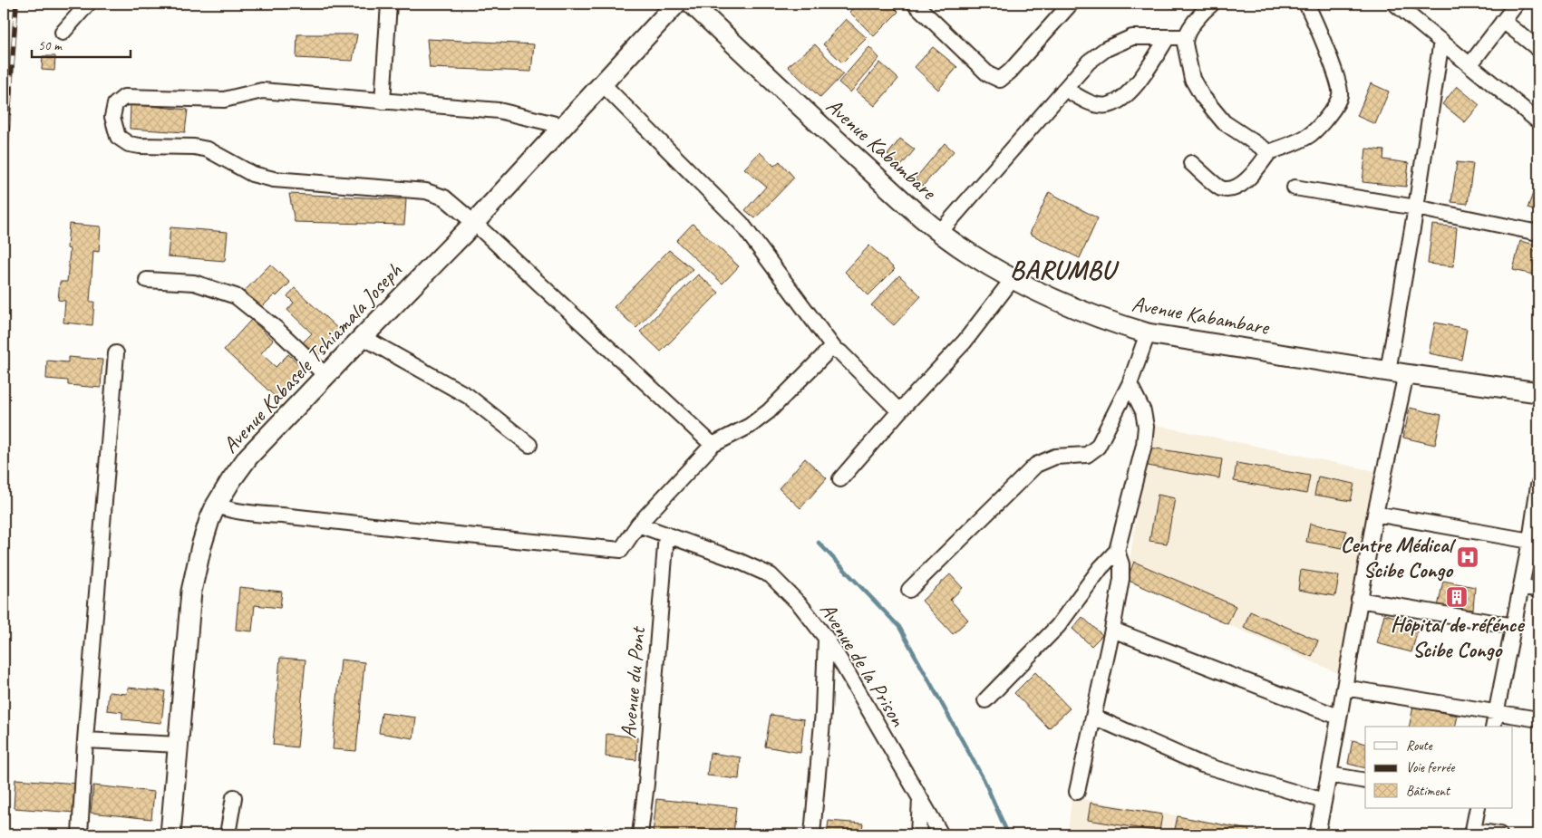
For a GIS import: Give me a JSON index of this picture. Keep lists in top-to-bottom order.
{
  "streets": {
    "main road": ["Avenue Kabambare", "Avenue Kabasele Tshiamala Joseph"],
    "street": ["Avenue de la Prison", "Avenue du Pont"]
  },
  "crossings": [
    ["Avenue de la Prison", "Avenue du Pont"]
  ],
  "districts": ["BARUMBU"],
  "places": {
    "hospital": ["Centre Médical Scibe Congo"],
    "building": ["Hôpital de réfénce Scibe Congo"]
  },
  "legend": ["Route", "Voie ferrée", "Bâtiment"],
  "scale_bar": "50 m"
}
